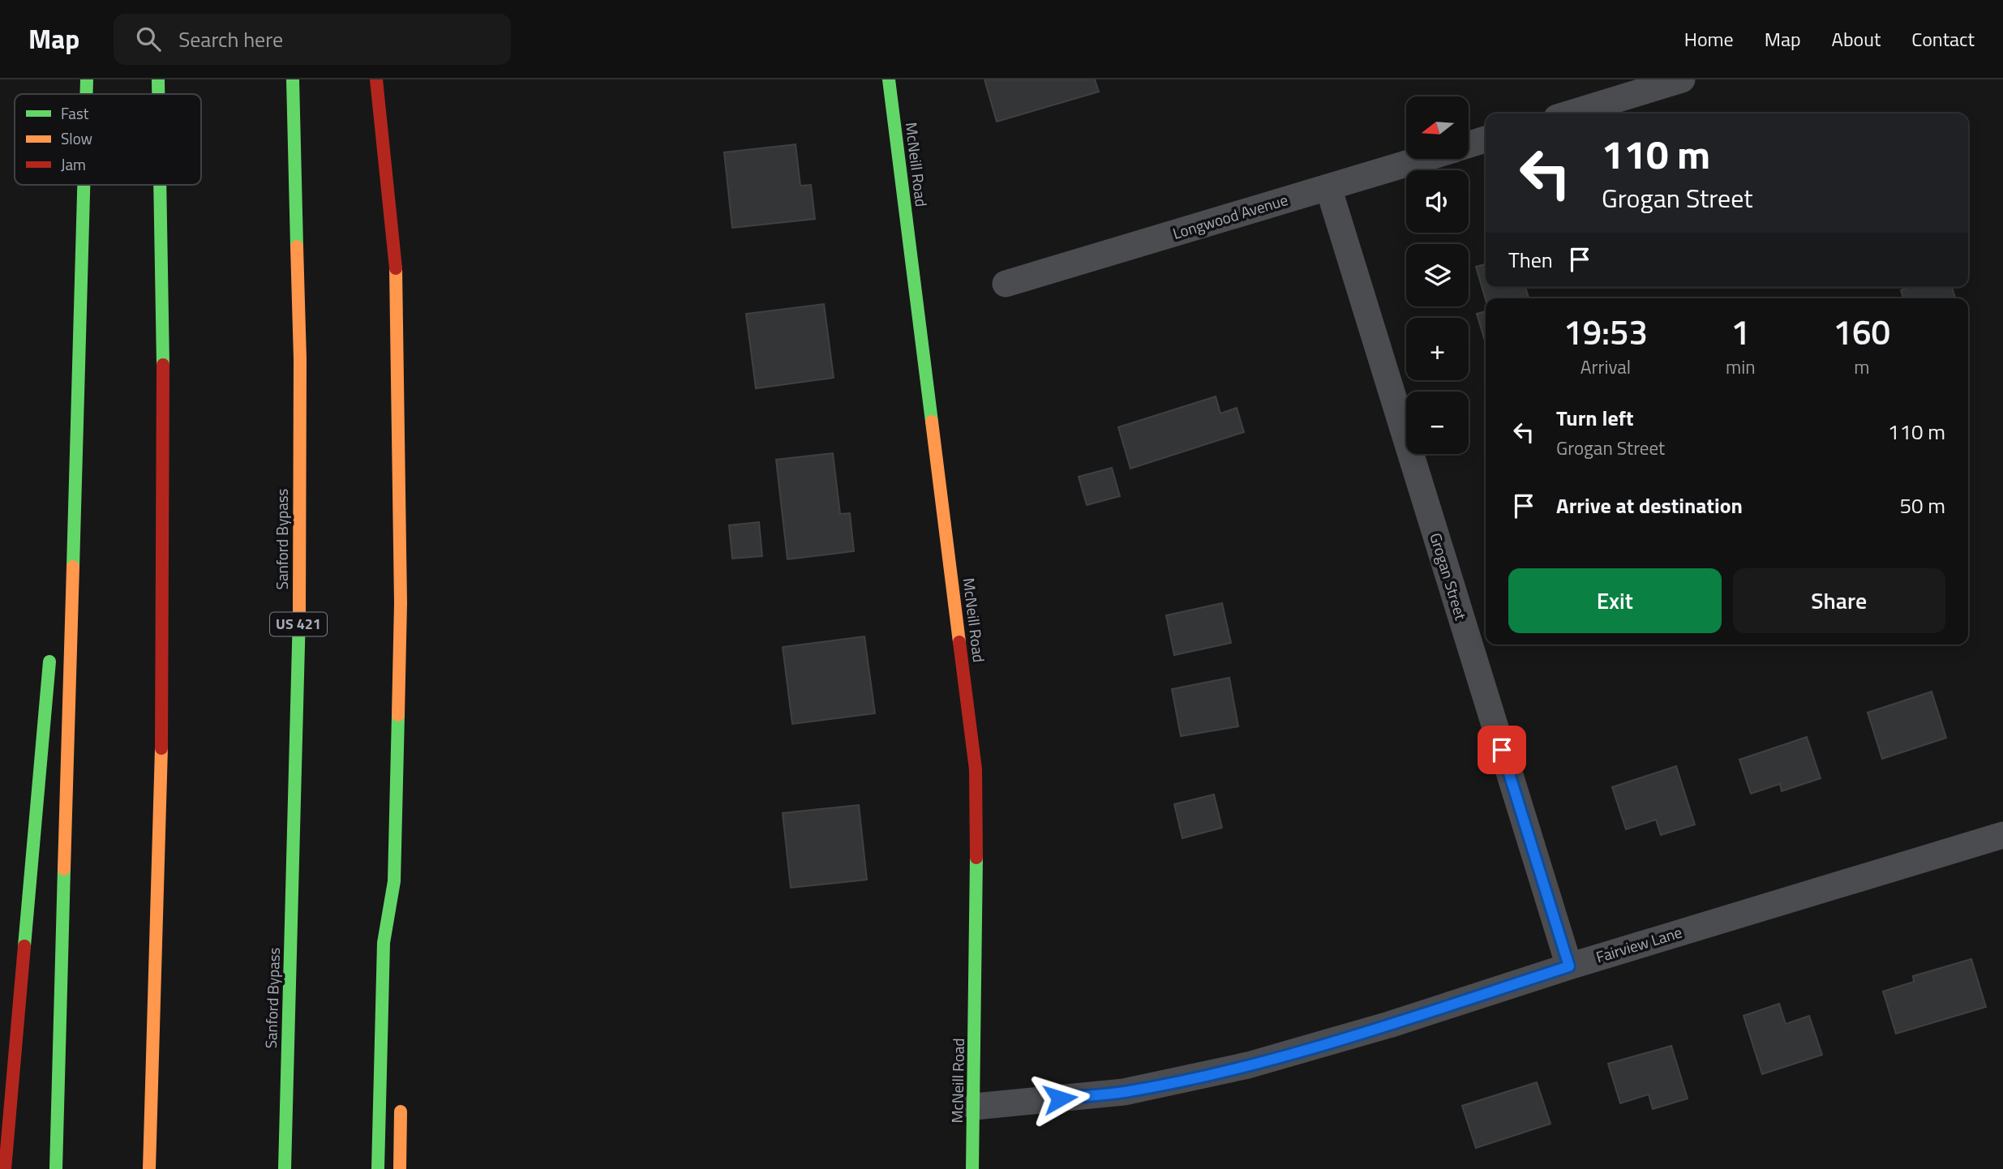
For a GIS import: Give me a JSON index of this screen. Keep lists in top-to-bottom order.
{
  "streets": {
    "main road": ["McNeill Road", "Sanford Bypass", "US 421"],
    "street": ["Longwood Avenue", "Grogan Street", "Fairview Lane"]
  },
  "crossings": [
    ["McNeill Road", "Fairview Lane"],
    ["Longwood Avenue", "Grogan Street"],
    ["Grogan Street", "Fairview Lane"]
  ],
  "legend": ["Fast", "Slow", "Jam"],
  "north": "left",
  "page": {
    "header": "Map",
    "search": "Search here",
    "nav": [
      "Home",
      "Map",
      "About",
      "Contact"
    ],
    "map_buttons": ["+", "−"],
    "turn": ["110 m", "Grogan Street"],
    "then": "Then",
    "eta": [
      "19:53",
      "Arrival",
      "1",
      "min",
      "160",
      "m"
    ],
    "list": [
      {
        "name": "Turn left",
        "note": "Grogan Street",
        "value": "110 m"
      },
      {
        "name": "Arrive at destination",
        "value": "50 m"
      }
    ],
    "buttons": ["Exit", "Share"]
  }
}
